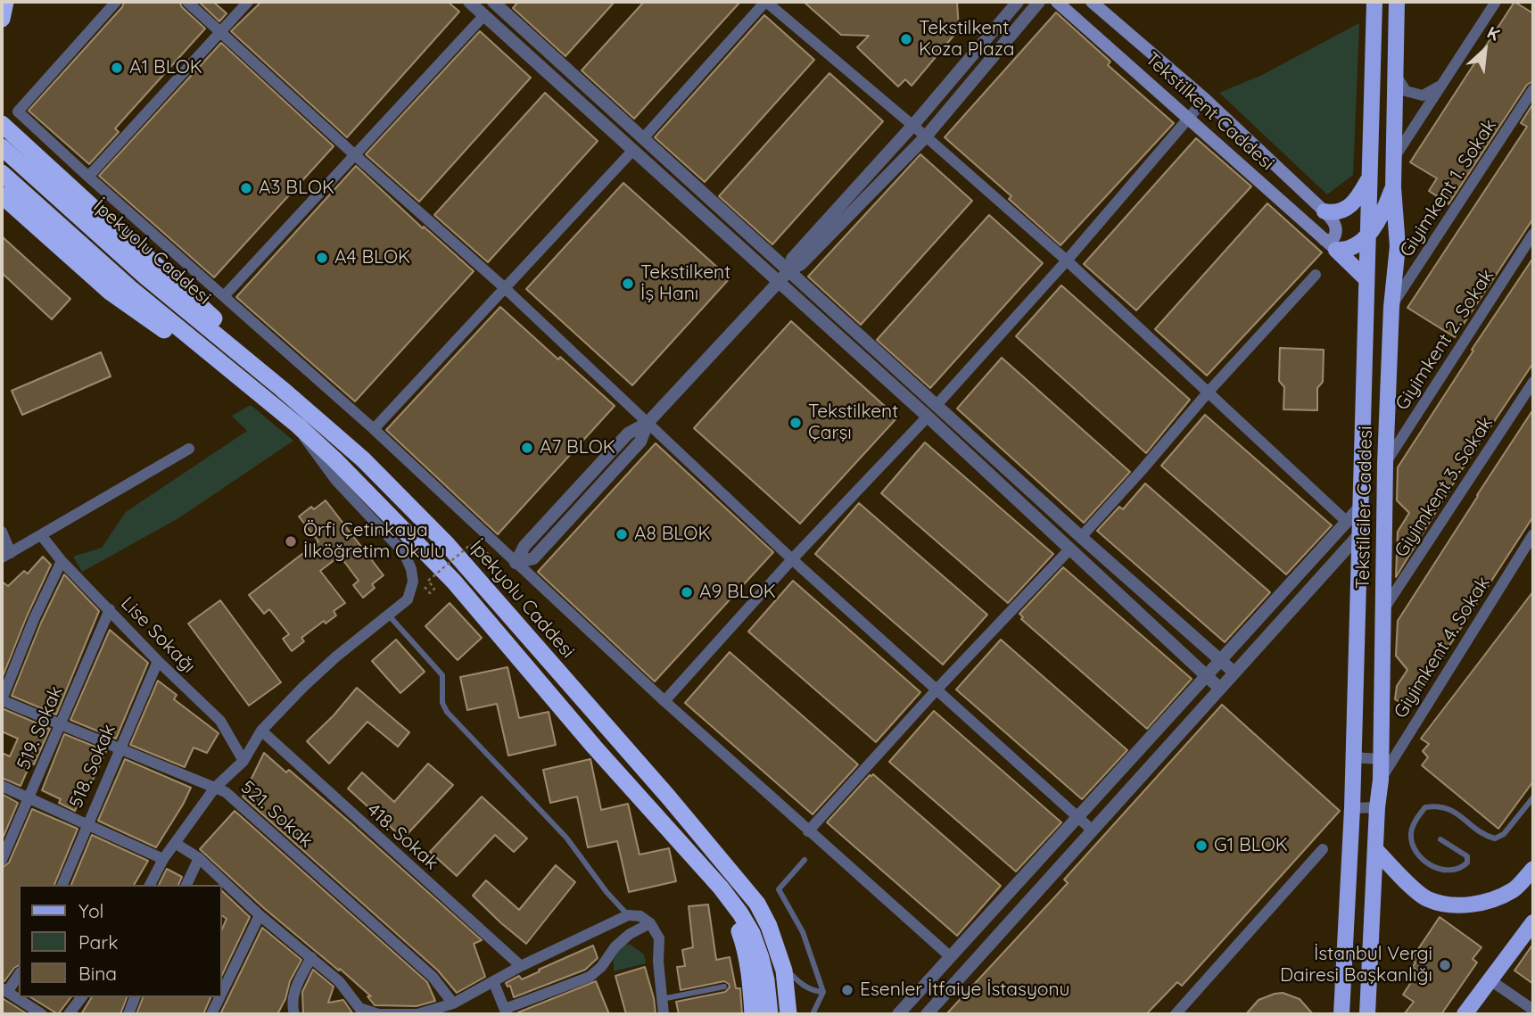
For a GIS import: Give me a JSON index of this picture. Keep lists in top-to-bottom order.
{
  "streets": {
    "highway": ["İpekyolu Caddesi"],
    "main road": ["Tekstilkent Caddesi", "Tekstilciler Caddesi"],
    "street": [
      "Giyimkent 1. Sokak",
      "Giyimkent 2. Sokak",
      "Giyimkent 3. Sokak",
      "Lise Sokağı",
      "Giyimkent 4. Sokak",
      "519. Sokak",
      "518. Sokak",
      "521. Sokak",
      "418. Sokak"
    ]
  },
  "crossings": [
    ["Giyimkent 1. Sokak", "Tekstilciler Caddesi"],
    ["Giyimkent 2. Sokak", "Tekstilciler Caddesi"],
    ["Giyimkent 3. Sokak", "Tekstilciler Caddesi"],
    ["Tekstilciler Caddesi", "Giyimkent 4. Sokak"],
    ["Lise Sokağı", "519. Sokak"],
    ["Lise Sokağı", "518. Sokak"],
    ["519. Sokak", "521. Sokak"],
    ["518. Sokak", "521. Sokak"]
  ],
  "places": [
    "Tekstilkent Koza Plaza",
    "A1 BLOK",
    "A3 BLOK",
    "A4 BLOK",
    "Tekstilkent İş Hanı",
    "Tekstilkent Çarşı",
    "A7 BLOK",
    "A8 BLOK",
    "Örfi Çetinkaya İlköğretim Okulu",
    "A9 BLOK",
    "G1 BLOK",
    "İstanbul Vergi Dairesi Başkanlığı",
    "Esenler İtfaiye İstasyonu"
  ],
  "legend": ["Yol", "Park", "Bina"],
  "north": "top right"
}
